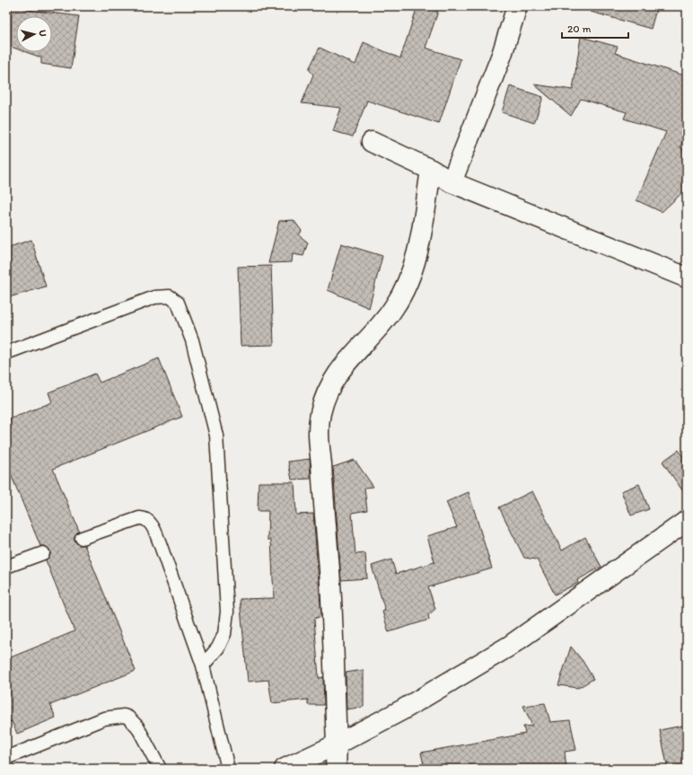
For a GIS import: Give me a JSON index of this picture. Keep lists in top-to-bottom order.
{
  "scale_bar": "20 m",
  "north": "right"
}
